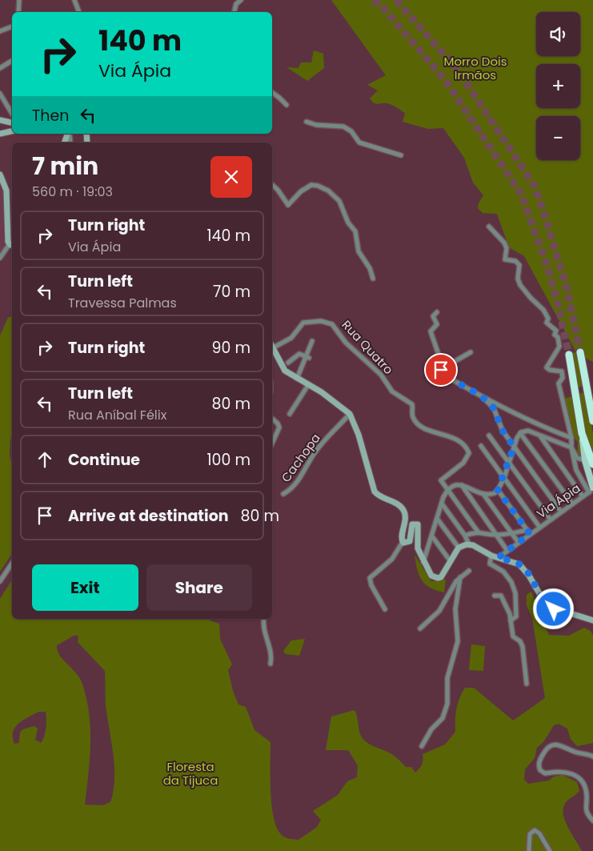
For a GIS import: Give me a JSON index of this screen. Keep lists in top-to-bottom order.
{
  "streets": {
    "street": ["Rua Quatro", "Cachopa", "Via Ápia"]
  },
  "parks": ["Morro Dois Irmãos", "Floresta da Tijuca"],
  "page": {
    "map_buttons": ["+", "−"],
    "turn": ["140 m", "Via Ápia"],
    "then": "Then",
    "heading": ["7 min", "560 m · 19:03"],
    "list": [
      {
        "name": "Turn right",
        "note": "Via Ápia",
        "value": "140 m"
      },
      {
        "name": "Turn left",
        "note": "Travessa Palmas",
        "value": "70 m"
      },
      {
        "name": "Turn right",
        "value": "90 m"
      },
      {
        "name": "Turn left",
        "note": "Rua Aníbal Félix",
        "value": "80 m"
      },
      {
        "name": "Continue",
        "value": "100 m"
      },
      {
        "name": "Arrive at destination",
        "value": "80 m"
      }
    ],
    "buttons": ["Exit", "Share"]
  }
}
